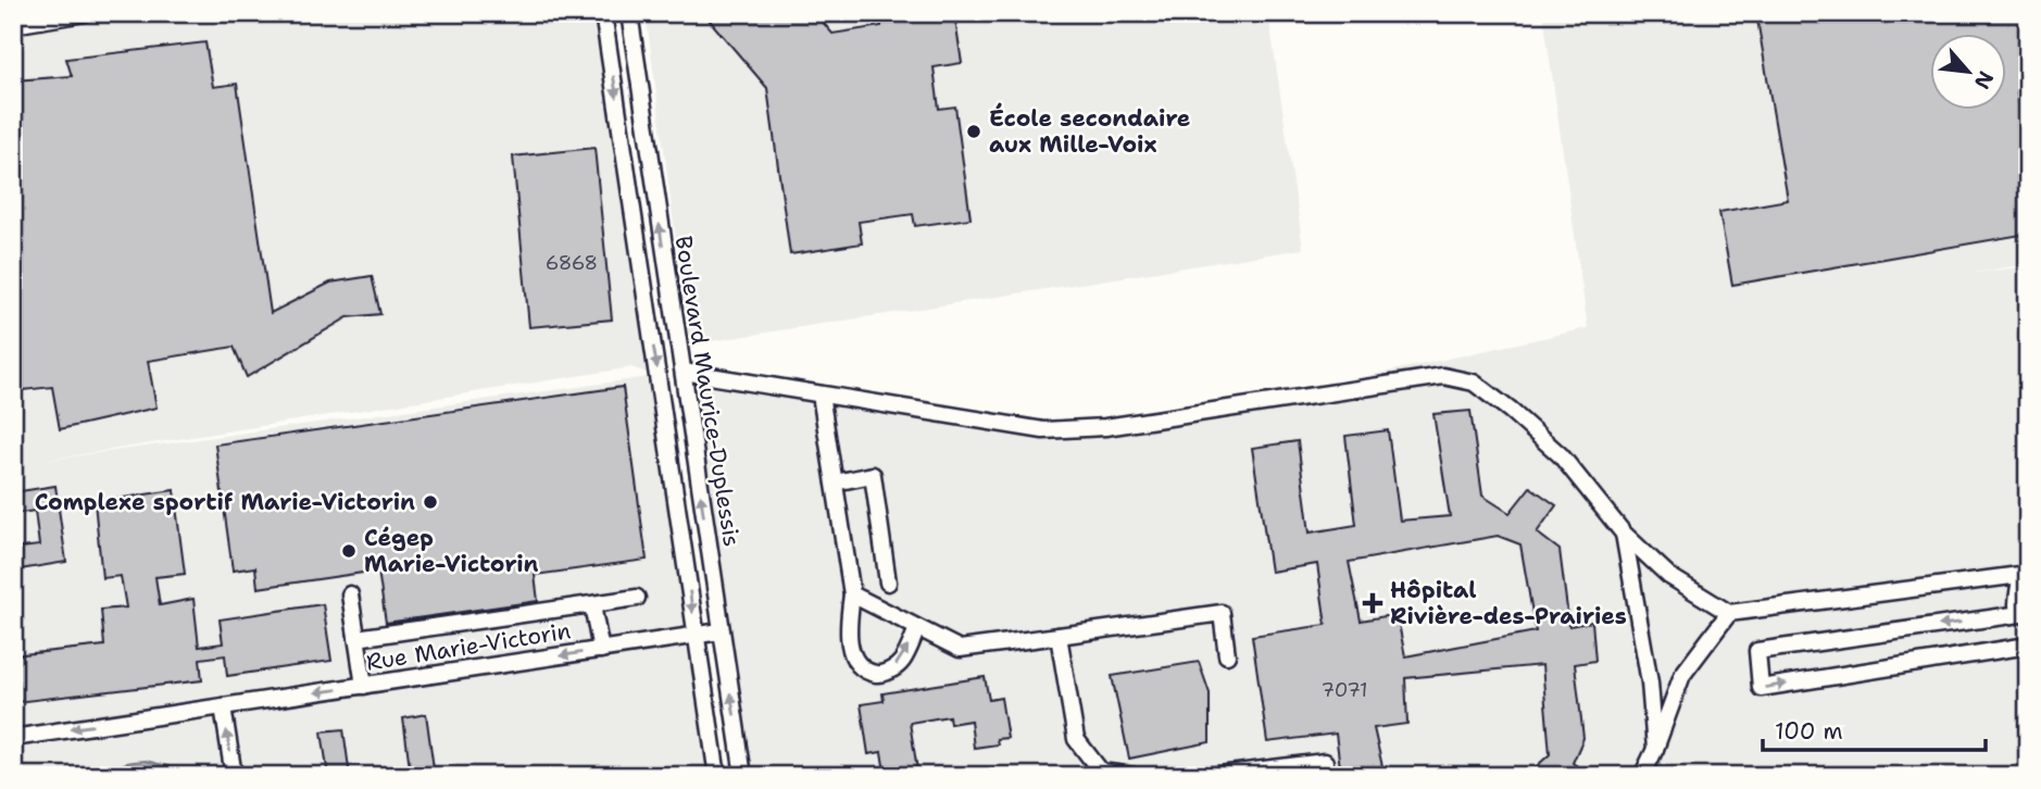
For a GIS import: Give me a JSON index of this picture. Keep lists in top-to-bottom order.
{
  "streets": {
    "street": ["Boulevard Maurice-Duplessis", "Rue Marie-Victorin"]
  },
  "crossings": [
    ["Boulevard Maurice-Duplessis", "Rue Marie-Victorin"]
  ],
  "places": {
    "other": ["École secondaire aux Mille-Voix", "Complexe sportif Marie-Victorin", "Cégep Marie-Victorin"],
    "health": ["Hôpital Rivière-des-Prairies"]
  },
  "house_numbers": ["6868", "7071"],
  "scale_bar": "100 m",
  "north": "bottom right"
}
